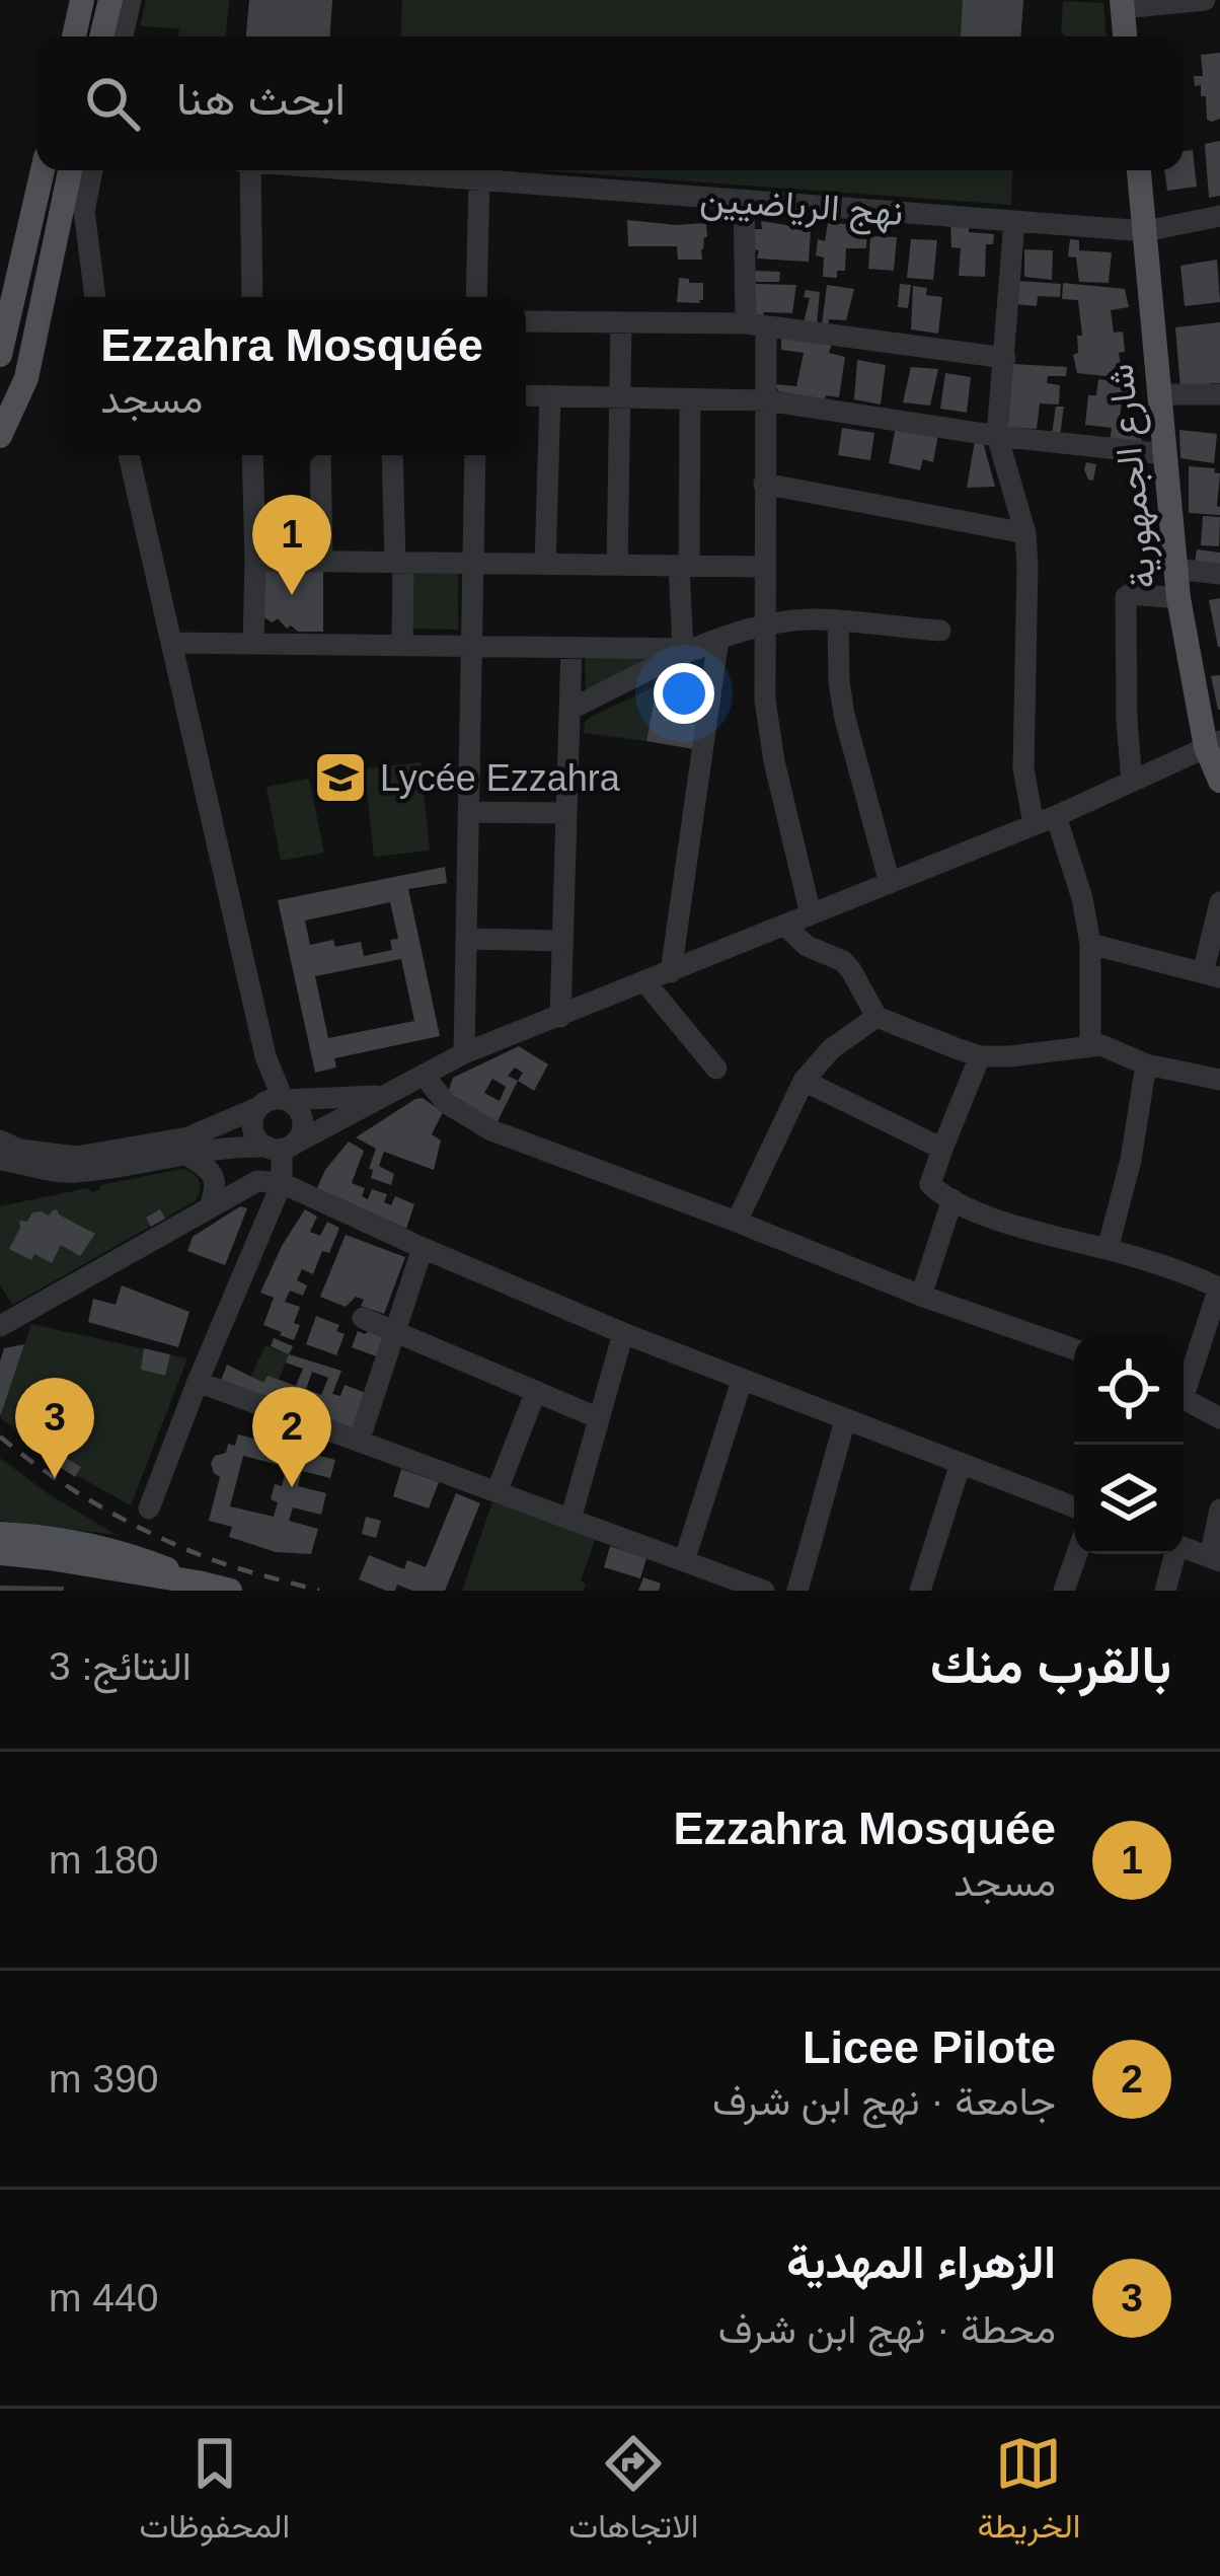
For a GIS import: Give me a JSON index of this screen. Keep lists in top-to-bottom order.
{
  "streets": {
    "main road": ["شارع الجمهورية"],
    "street": ["نهج الرياضيين"]
  },
  "crossings": [
    ["نهج الرياضيين", "شارع الجمهورية"]
  ],
  "places": {
    "school or university": ["Lycée Ezzahra"]
  },
  "page": {
    "search": "ابحث هنا",
    "popup": ["Ezzahra Mosquée", "مسجد"],
    "pins": ["1", "3", "2"],
    "heading": ["بالقرب منك", "النتائج: 3"],
    "list": [
      {
        "mark": "1",
        "name": "Ezzahra Mosquée",
        "note": "مسجد",
        "value": "180 m"
      },
      {
        "mark": "2",
        "name": "Licee Pilote",
        "note": "جامعة · نهج ابن شرف",
        "value": "390 m"
      },
      {
        "mark": "3",
        "name": "الزهراء المهدية",
        "note": "محطة · نهج ابن شرف",
        "value": "440 m"
      }
    ],
    "nav": ["الخريطة", "الاتجاهات", "المحفوظات"]
  }
}
